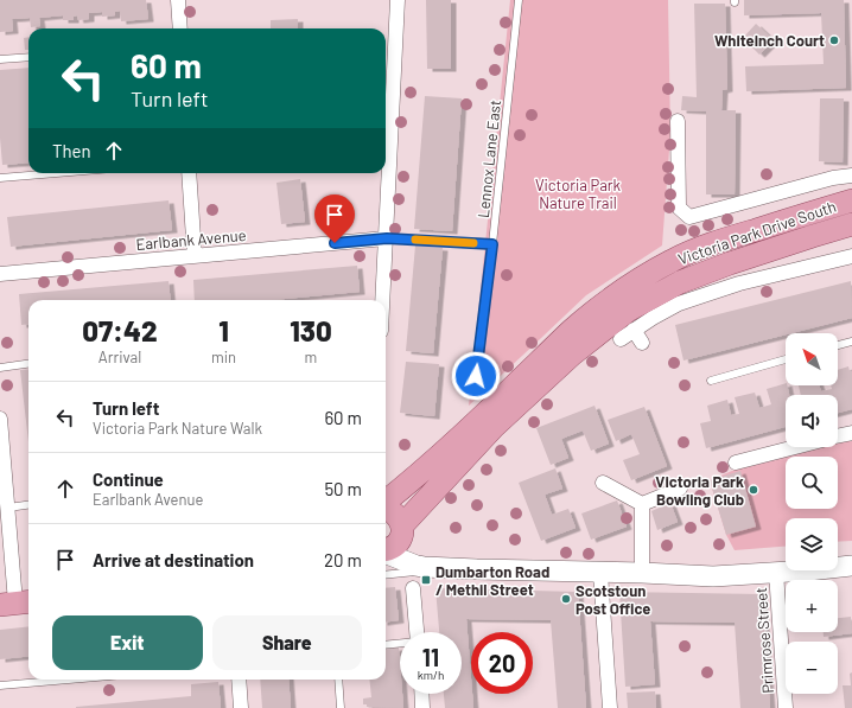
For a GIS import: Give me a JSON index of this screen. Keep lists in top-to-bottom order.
{
  "streets": {
    "main road": ["Victoria Park Drive South"],
    "street": ["Earlbank Avenue", "Primrose Street"],
    "lane": ["Lennox Lane East"]
  },
  "parks": ["Victoria Park Nature Trail"],
  "places": {
    "other": ["Whiteinch Court", "Victoria Park Bowling Club", "Scotstoun Post Office"],
    "transit": ["Dumbarton Road / Methil Street"]
  },
  "north": "top left",
  "page": {
    "turn": ["60 m", "Turn left"],
    "then": "Then",
    "eta": [
      "07:42",
      "Arrival",
      "1",
      "min",
      "130",
      "m"
    ],
    "map_buttons": ["+", "−"],
    "list": [
      {
        "name": "Turn left",
        "note": "Victoria Park Nature Walk",
        "value": "60 m"
      },
      {
        "name": "Continue",
        "note": "Earlbank Avenue",
        "value": "50 m"
      },
      {
        "name": "Arrive at destination",
        "value": "20 m"
      }
    ],
    "buttons": ["Exit", "Share"],
    "speed": "11 km/h",
    "limit": "20"
  }
}
